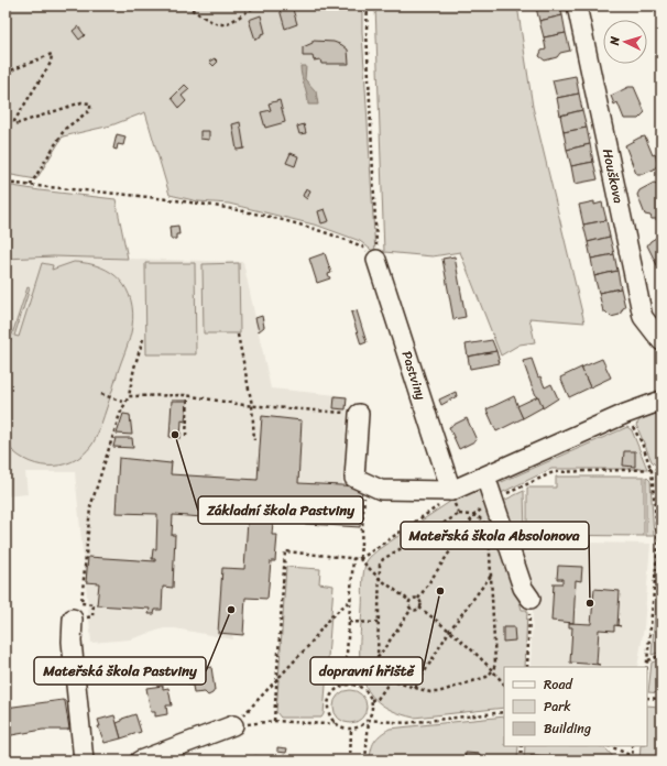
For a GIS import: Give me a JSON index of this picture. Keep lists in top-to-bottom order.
{
  "streets": {
    "street": ["Houškova", "Pastviny"]
  },
  "places": [
    "Základní škola Pastviny",
    "dopravní hřiště",
    "Mateřská škola Absolonova",
    "Mateřská škola Pastviny"
  ],
  "legend": ["Road", "Park", "Building"],
  "north": "left"
}
